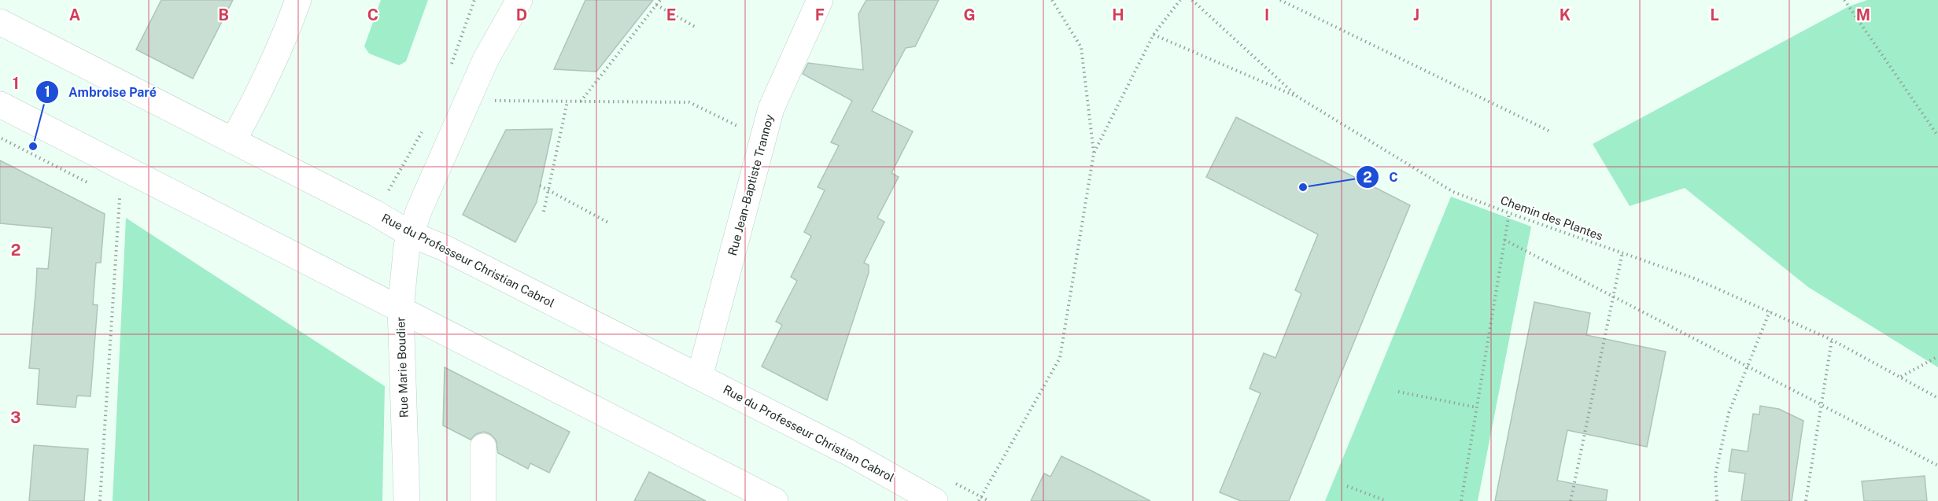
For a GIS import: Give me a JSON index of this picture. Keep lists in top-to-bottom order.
{
  "streets": {
    "street": ["Rue Jean-Baptiste Trannoy", "Rue du Professeur Christian Cabrol", "Rue Marie Boudier"],
    "path": ["Chemin des Plantes"]
  },
  "crossings": [
    ["Rue Jean-Baptiste Trannoy", "Rue du Professeur Christian Cabrol"],
    ["Rue du Professeur Christian Cabrol", "Rue Marie Boudier"]
  ],
  "places": ["Ambroise Paré", "C"],
  "grid": {
    "columns": [
      "A",
      "B",
      "C",
      "D",
      "E",
      "F",
      "G",
      "H",
      "I",
      "J",
      "K",
      "L",
      "M"
    ],
    "rows": ["1", "2", "3"]
  }
}
